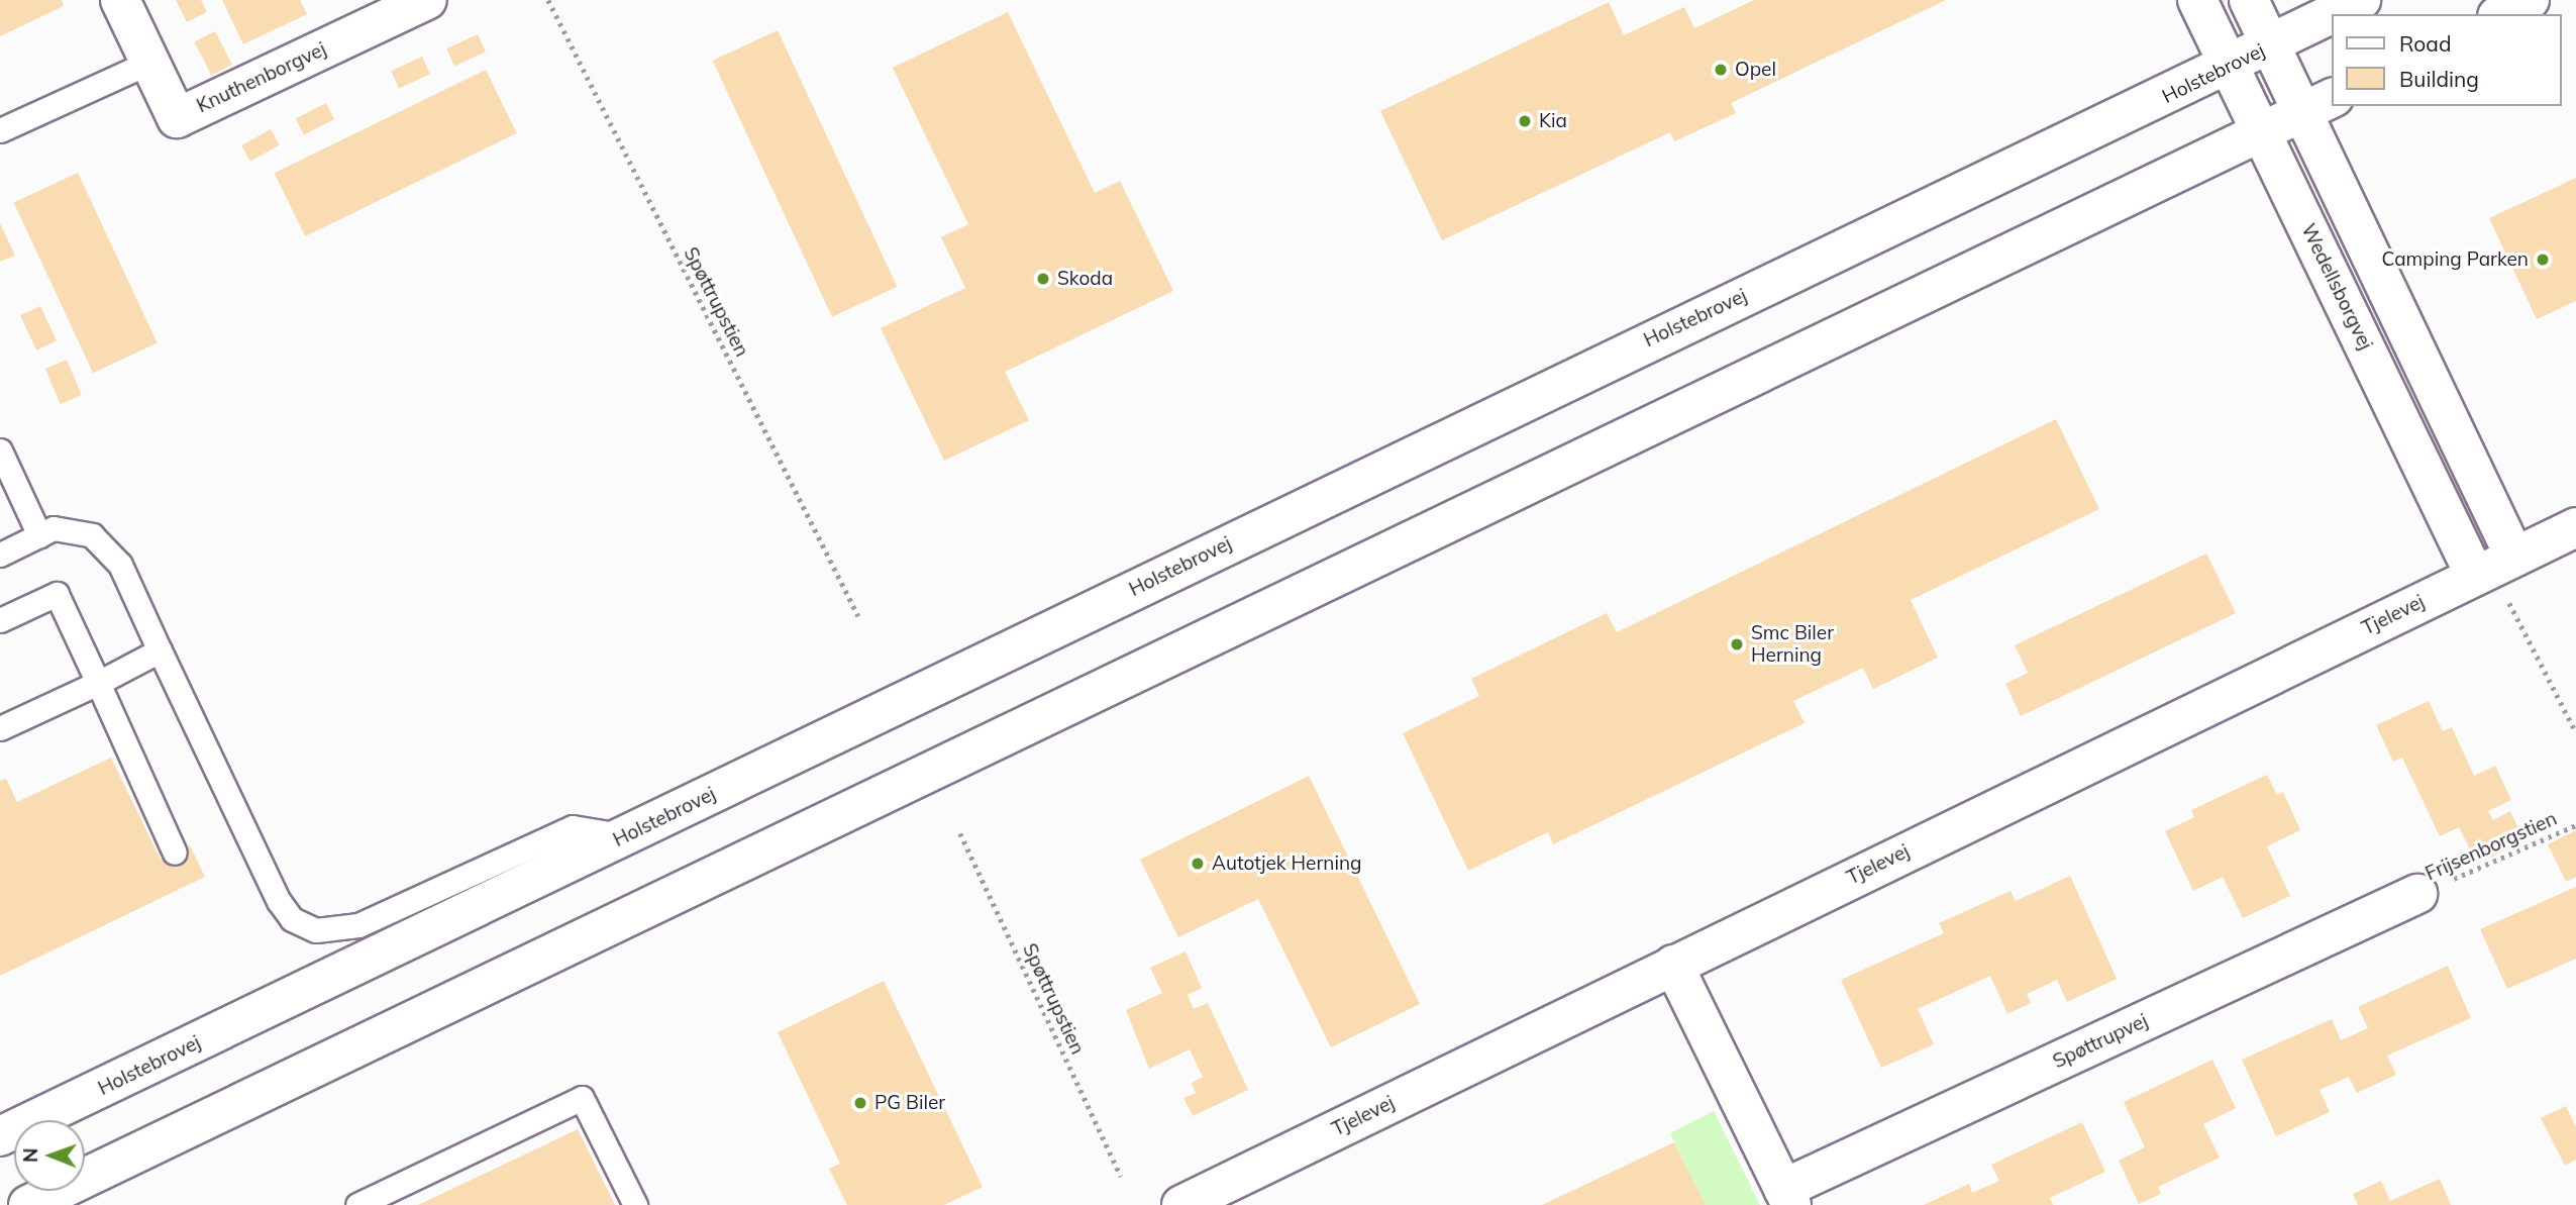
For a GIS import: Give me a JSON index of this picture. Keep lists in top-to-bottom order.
{
  "streets": {
    "main road": [
      "Holstebrovej",
      "Knuthenborgvej",
      "Wedellsborgvej",
      "Tjelevej",
      "Spøttrupvej"
    ],
    "path": ["Spøttrupstien", "Frijsenborgstien"]
  },
  "crossings": [
    ["Holstebrovej", "Wedellsborgvej"],
    ["Wedellsborgvej", "Tjelevej"],
    ["Tjelevej", "Spøttrupvej"],
    ["Frijsenborgstien", "Spøttrupvej"]
  ],
  "places": [
    "Opel",
    "Kia",
    "Camping Parken",
    "Skoda",
    "Smc Biler Herning",
    "Autotjek Herning",
    "PG Biler"
  ],
  "legend": ["Road", "Building"],
  "north": "left"
}
